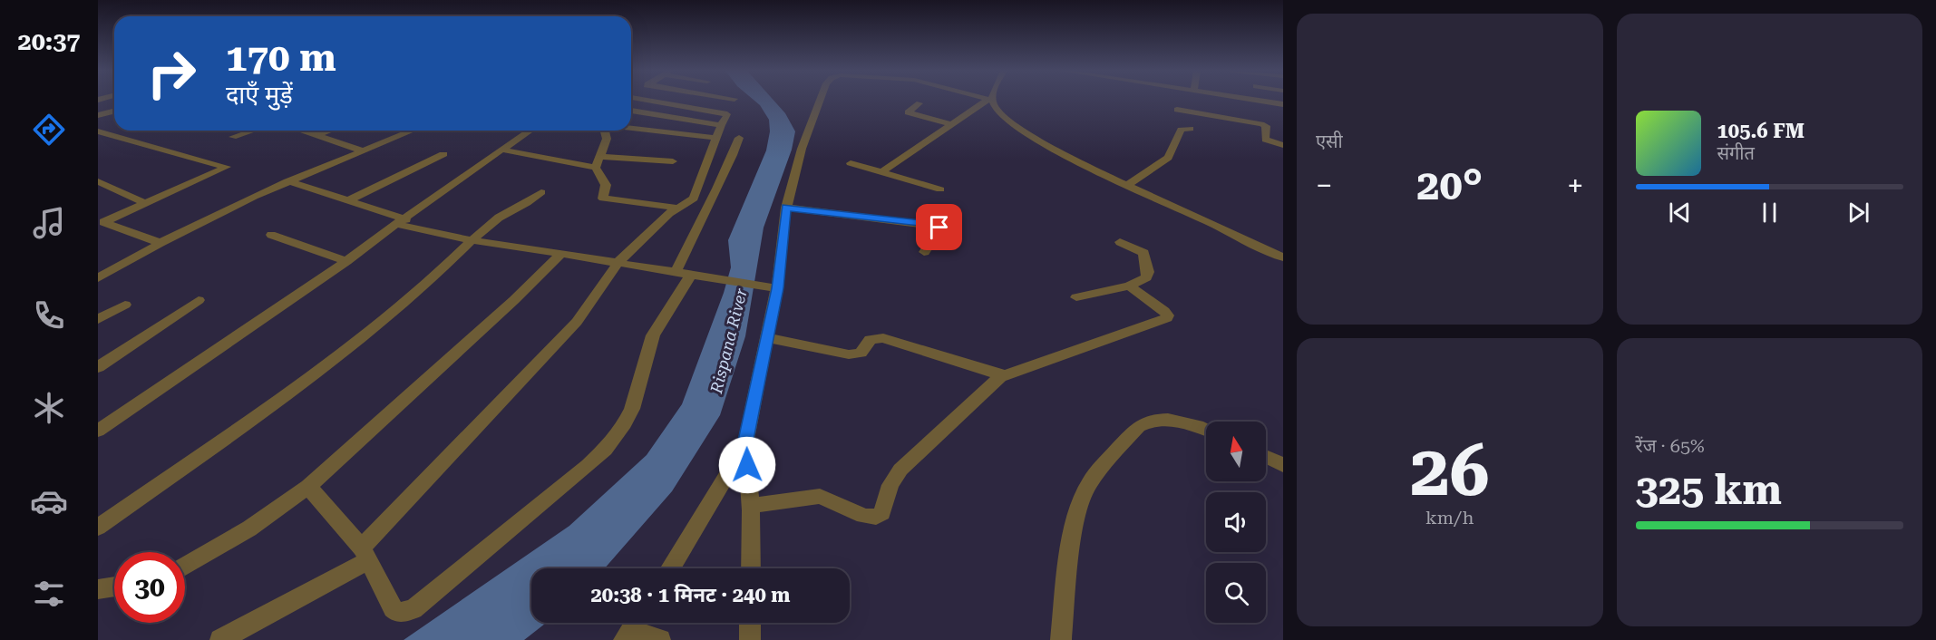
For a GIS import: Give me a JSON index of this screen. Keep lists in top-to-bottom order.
{
  "water": ["Rispana River"],
  "north": "top",
  "page": {
    "tabs": "20:37",
    "tile": [
      "एसी",
      ["26", "km/h"],
      ["रेंज · 65%", "325 km"]
    ],
    "turn": ["170 m", "दाएँ मुड़ें"],
    "song": ["105.6 FM", "संगीत"],
    "heat": ["−", "20°", "+"],
    "limit": "30",
    "trip": "20:38 · 1 मिनट · 240 m"
  }
}
